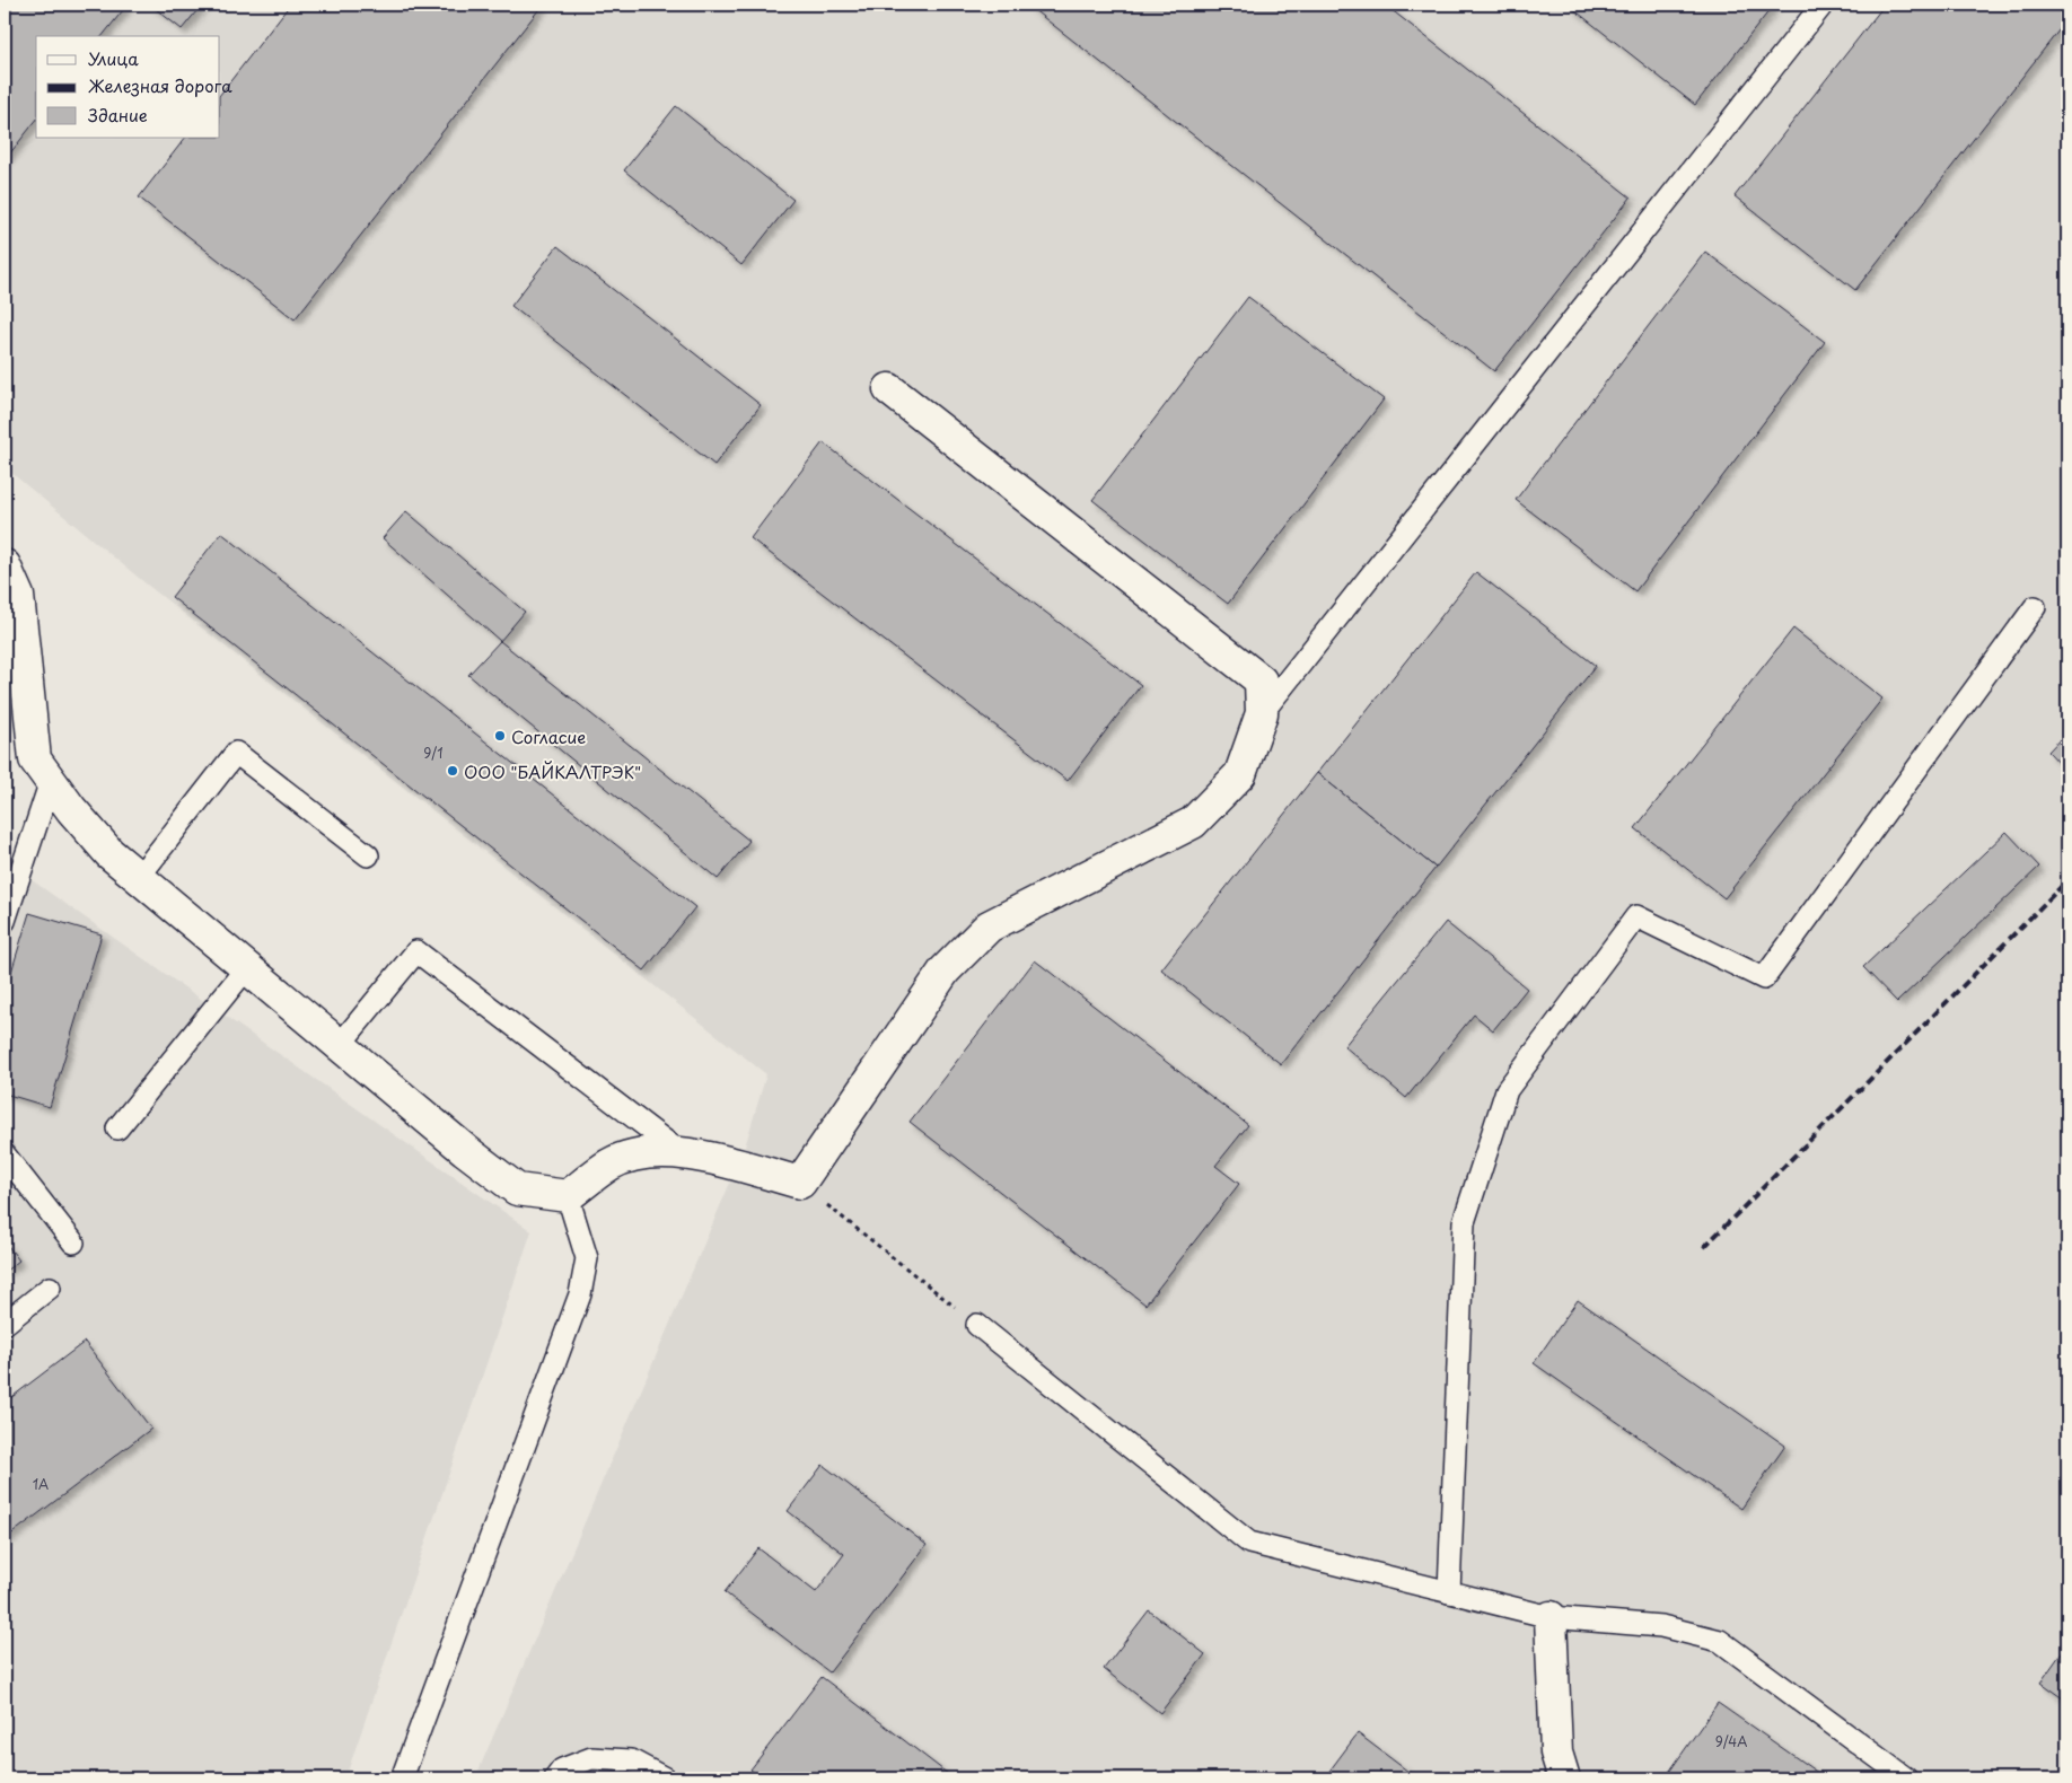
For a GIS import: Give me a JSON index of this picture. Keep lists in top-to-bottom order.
{
  "places": ["Согласие", "ООО \"БАЙКАЛТРЭК\""],
  "house_numbers": ["9/1", "1А", "9/4А"],
  "legend": ["Улица", "Железная дорога", "Здание"]
}
